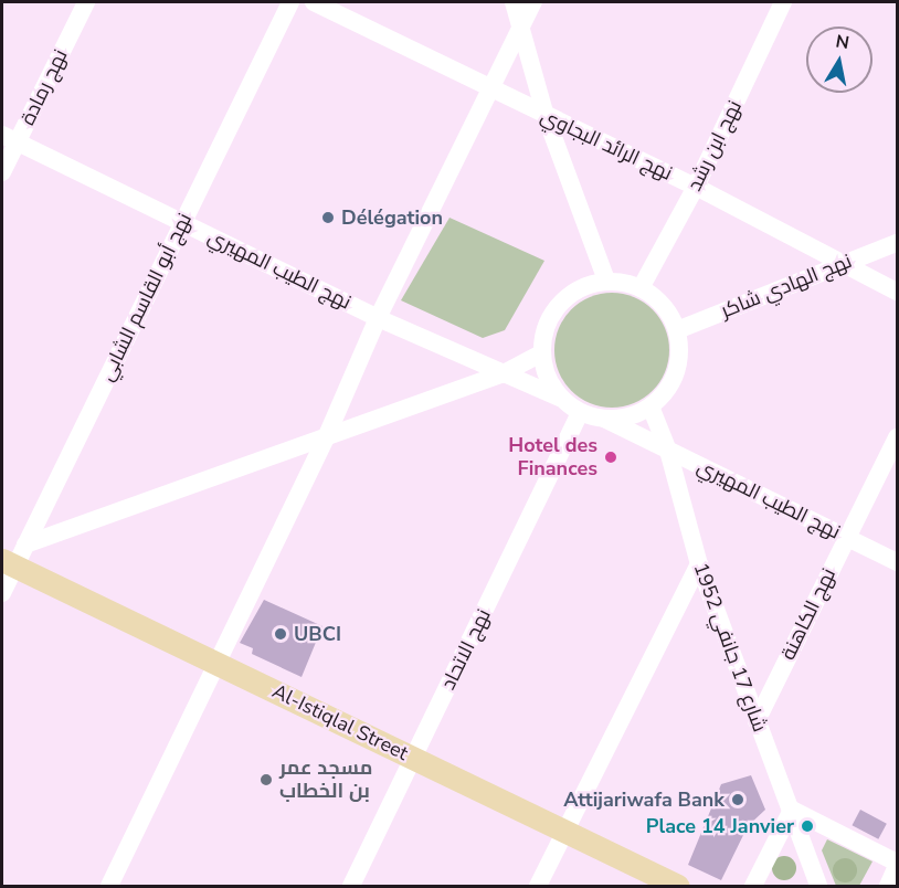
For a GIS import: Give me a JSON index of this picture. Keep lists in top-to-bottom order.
{
  "streets": {
    "main road": ["Al-Istiqlal Street"],
    "street": [
      "نهج رمادة",
      "نهج الرائد البجاوي",
      "نهج ابن رشد",
      "نهج الطيب المهيري",
      "نهج الهادي شاكر",
      "نهج أبو القاسم الشابي",
      "نهج الكاهنة",
      "شارع 17 جانفي 1952",
      "نهج الاتحاد"
    ]
  },
  "crossings": [
    ["نهج رمادة", "نهج الطيب المهيري"],
    ["نهج الرائد البجاوي", "نهج ابن رشد"],
    ["نهج الرائد البجاوي", "نهج الهادي شاكر"],
    ["نهج ابن رشد", "نهج الطيب المهيري"],
    ["نهج ابن رشد", "نهج الهادي شاكر"],
    ["نهج ابن رشد", "شارع 17 جانفي 1952"],
    ["نهج ابن رشد", "نهج الاتحاد"],
    ["نهج الطيب المهيري", "نهج الهادي شاكر"],
    ["نهج الطيب المهيري", "نهج أبو القاسم الشابي"],
    ["نهج الطيب المهيري", "نهج الكاهنة"],
    ["نهج الطيب المهيري", "شارع 17 جانفي 1952"],
    ["نهج الطيب المهيري", "نهج الاتحاد"],
    ["نهج الهادي شاكر", "شارع 17 جانفي 1952"],
    ["نهج الهادي شاكر", "نهج الاتحاد"],
    ["نهج أبو القاسم الشابي", "Al-Istiqlal Street"],
    ["نهج الكاهنة", "شارع 17 جانفي 1952"],
    ["شارع 17 جانفي 1952", "نهج الاتحاد"],
    ["نهج الاتحاد", "Al-Istiqlal Street"]
  ],
  "places": [
    "Délégation",
    "Hotel des Finances",
    "UBCI",
    "مسجد عمر بن الخطاب",
    "Attijariwafa Bank",
    "Place 14 Janvier"
  ],
  "north": "top"
}
